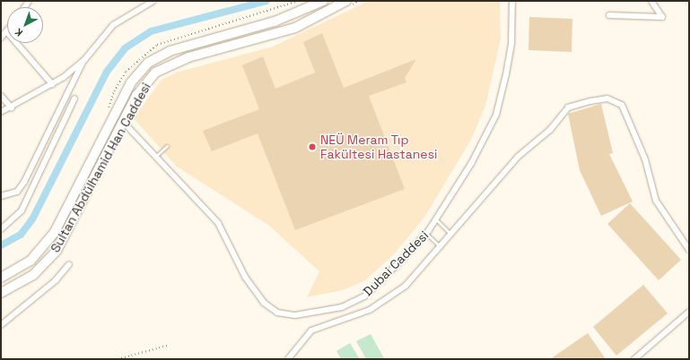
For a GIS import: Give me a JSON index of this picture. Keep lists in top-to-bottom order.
{
  "streets": {
    "main road": ["Sultan Abdülhamid Han Caddesi"],
    "street": ["Dubai Caddesi"]
  },
  "crossings": [
    ["Sultan Abdülhamid Han Caddesi", "Dubai Caddesi"]
  ],
  "places": ["NEÜ Meram Tıp Fakültesi Hastanesi"],
  "north": "bottom left"
}
